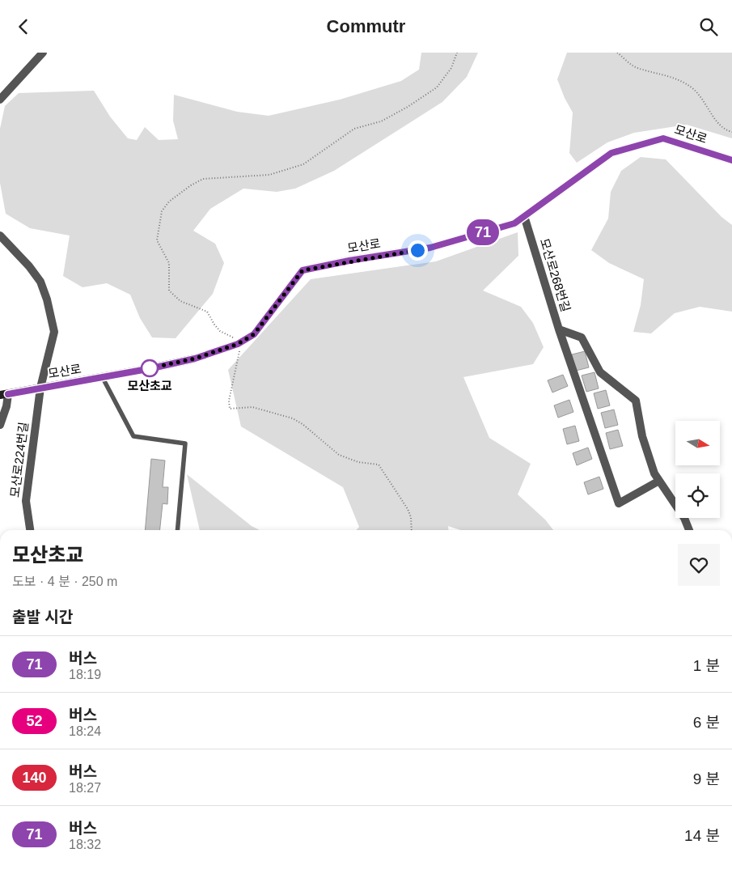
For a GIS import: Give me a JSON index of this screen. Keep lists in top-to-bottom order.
{
  "streets": {
    "street": ["모산로", "모산로268번길", "모산로224번길"]
  },
  "crossings": [
    ["모산로", "모산로268번길"],
    ["모산로", "모산로224번길"]
  ],
  "places": ["모산초교"],
  "lines": ["bus line 71"],
  "north": "right",
  "page": {
    "header": "Commutr",
    "on_map": "71",
    "heading": [
      ["모산초교", "도보 · 4 분 · 250 m"],
      "출발 시간"
    ],
    "list": [
      {
        "mark": "71",
        "name": "버스",
        "note": "18:19",
        "value": "1 분"
      },
      {
        "mark": "52",
        "name": "버스",
        "note": "18:24",
        "value": "6 분"
      },
      {
        "mark": "140",
        "name": "버스",
        "note": "18:27",
        "value": "9 분"
      },
      {
        "mark": "71",
        "name": "버스",
        "note": "18:32",
        "value": "14 분"
      }
    ]
  }
}
